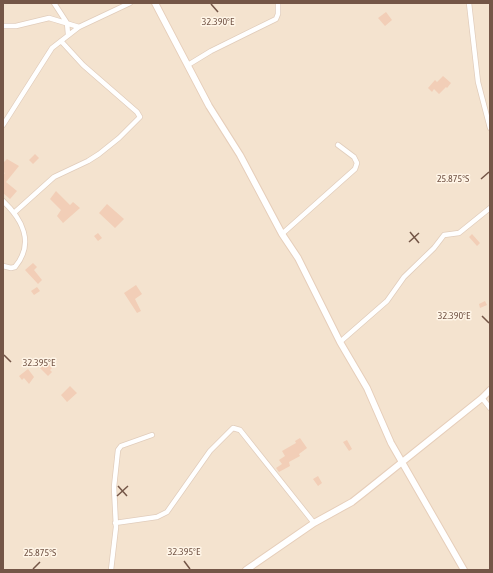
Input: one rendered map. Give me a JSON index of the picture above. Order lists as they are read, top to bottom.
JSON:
{
  "coordinates": ["32.390°E", "25.875°S", "32.395°E"]
}
